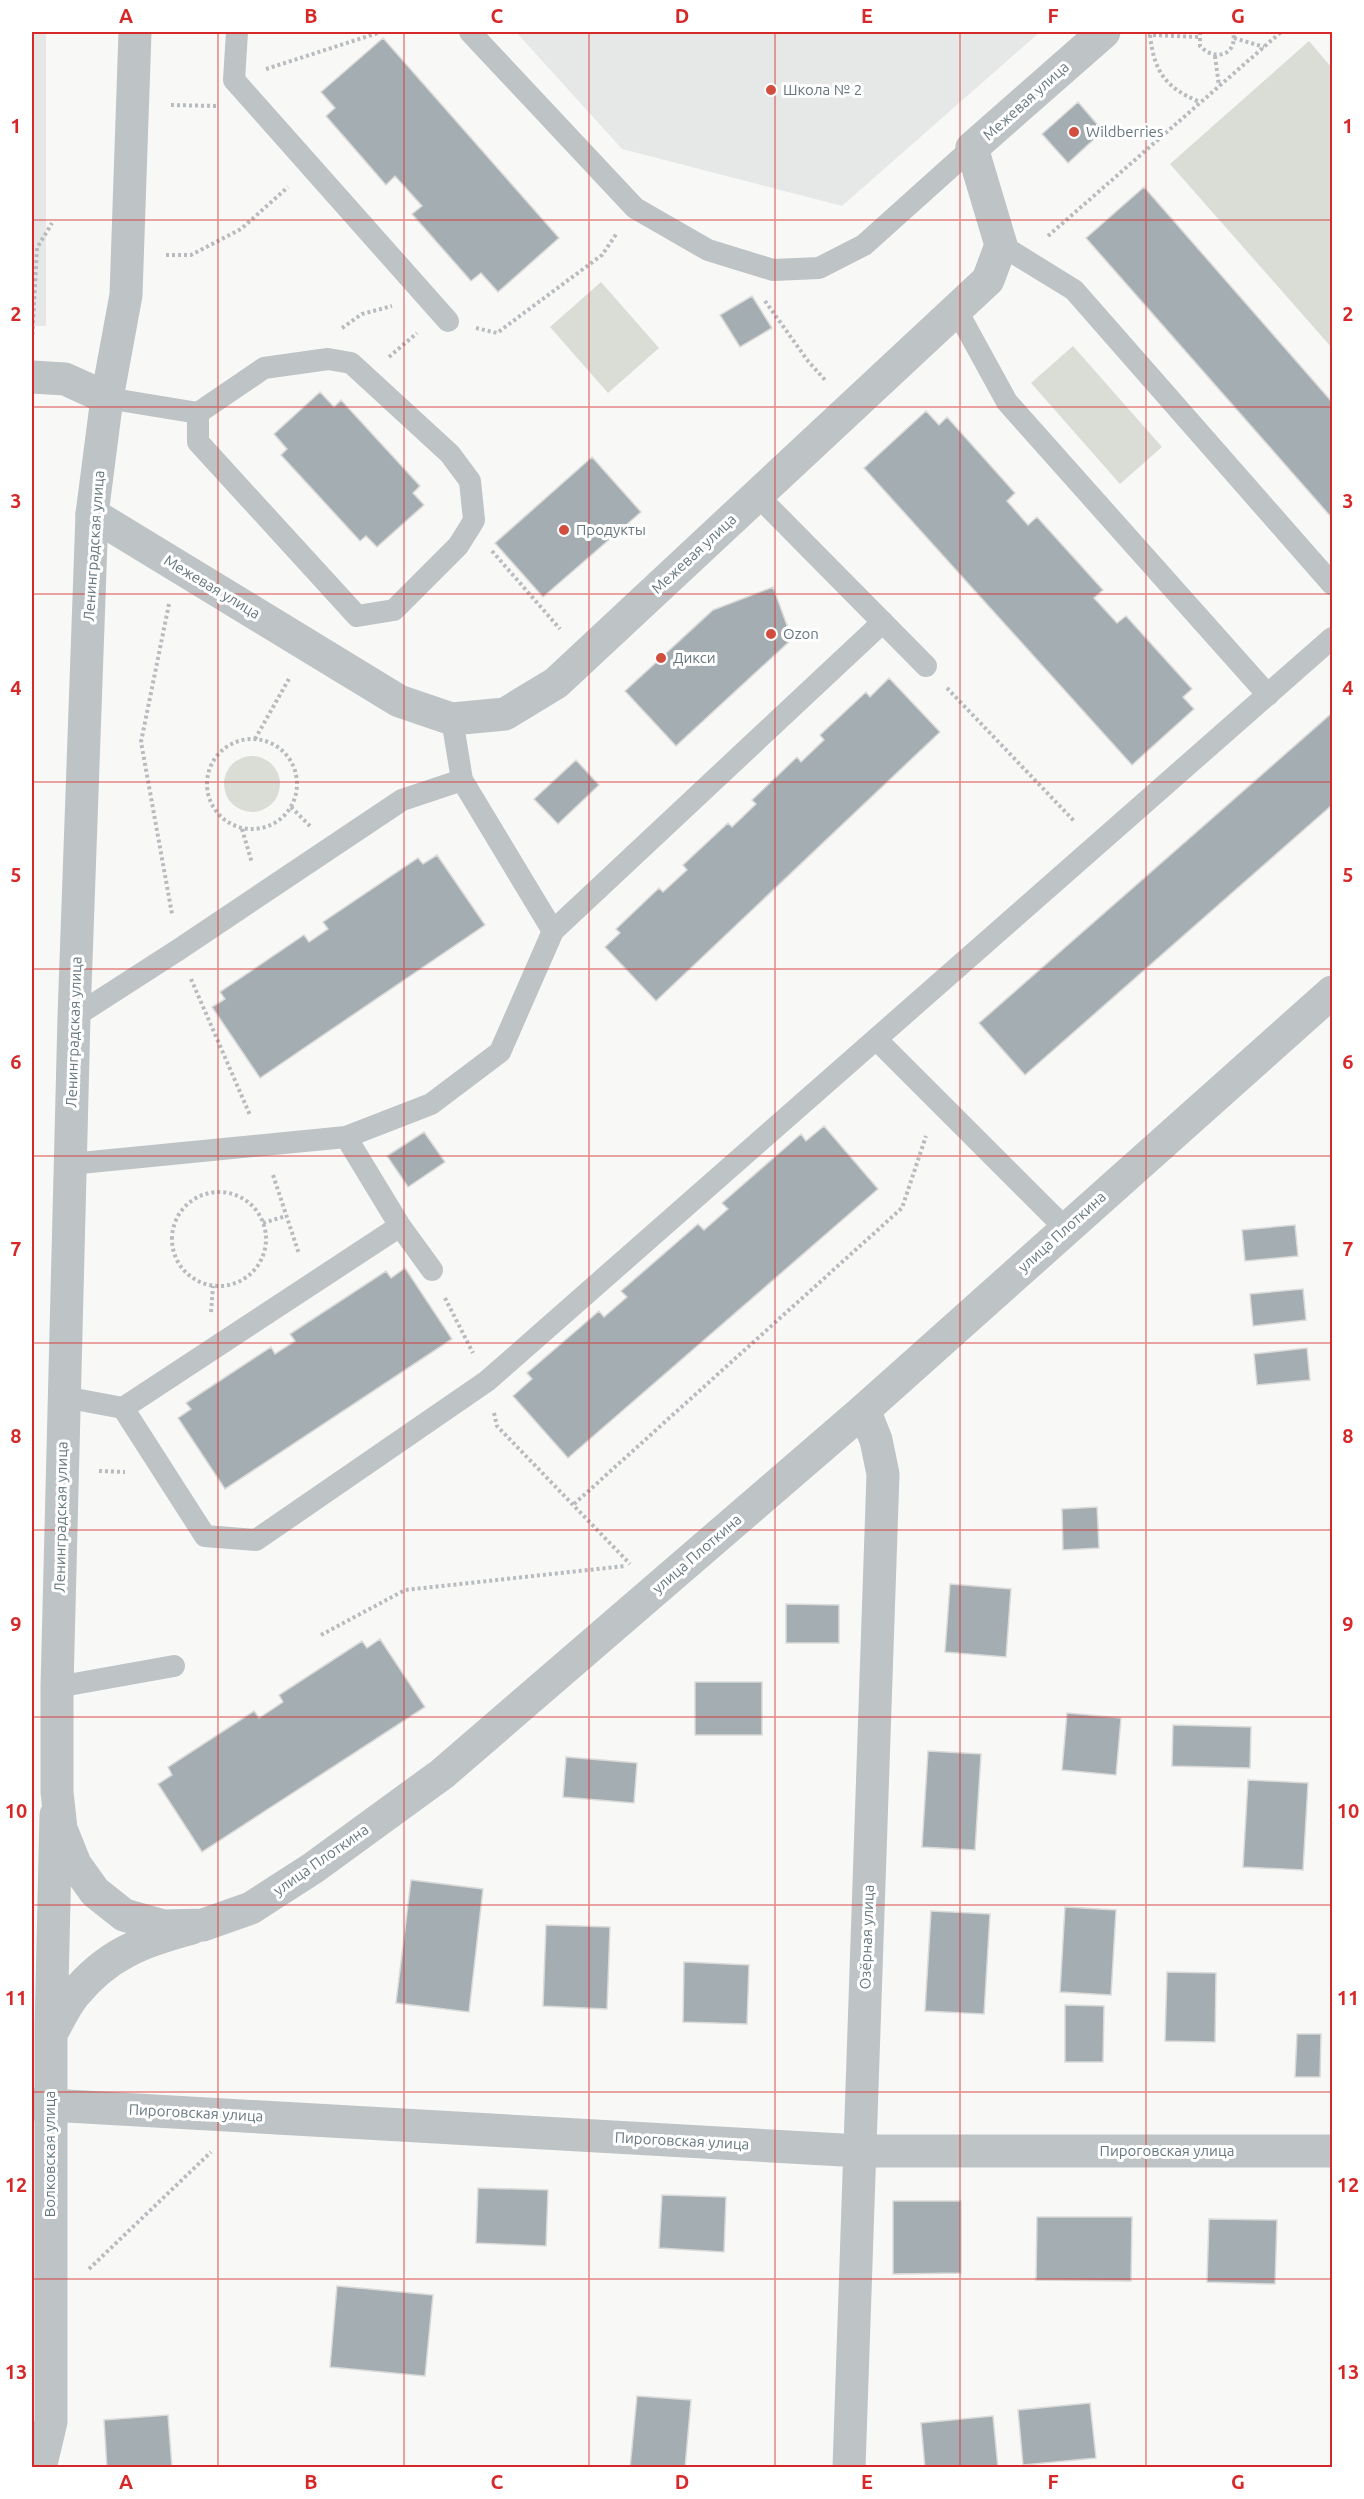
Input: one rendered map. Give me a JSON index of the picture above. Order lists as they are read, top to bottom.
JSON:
{
  "streets": {
    "street": [
      "Межевая улица",
      "Ленинградская улица",
      "улица Плоткина",
      "Озёрная улица",
      "Пироговская улица",
      "Волковская улица"
    ]
  },
  "crossings": [
    ["Межевая улица", "Ленинградская улица"],
    ["Ленинградская улица", "улица Плоткина"],
    ["Ленинградская улица", "Волковская улица"],
    ["улица Плоткина", "Озёрная улица"],
    ["улица Плоткина", "Волковская улица"],
    ["Озёрная улица", "Пироговская улица"],
    ["Пироговская улица", "Волковская улица"]
  ],
  "places": [
    "Школа № 2",
    "Wildberries",
    "Продукты",
    "Ozon",
    "Дикси"
  ],
  "grid": {
    "columns": [
      "A",
      "B",
      "C",
      "D",
      "E",
      "F",
      "G"
    ],
    "rows": [
      "1",
      "2",
      "3",
      "4",
      "5",
      "6",
      "7",
      "8",
      "9",
      "10",
      "11",
      "12",
      "13"
    ]
  }
}
